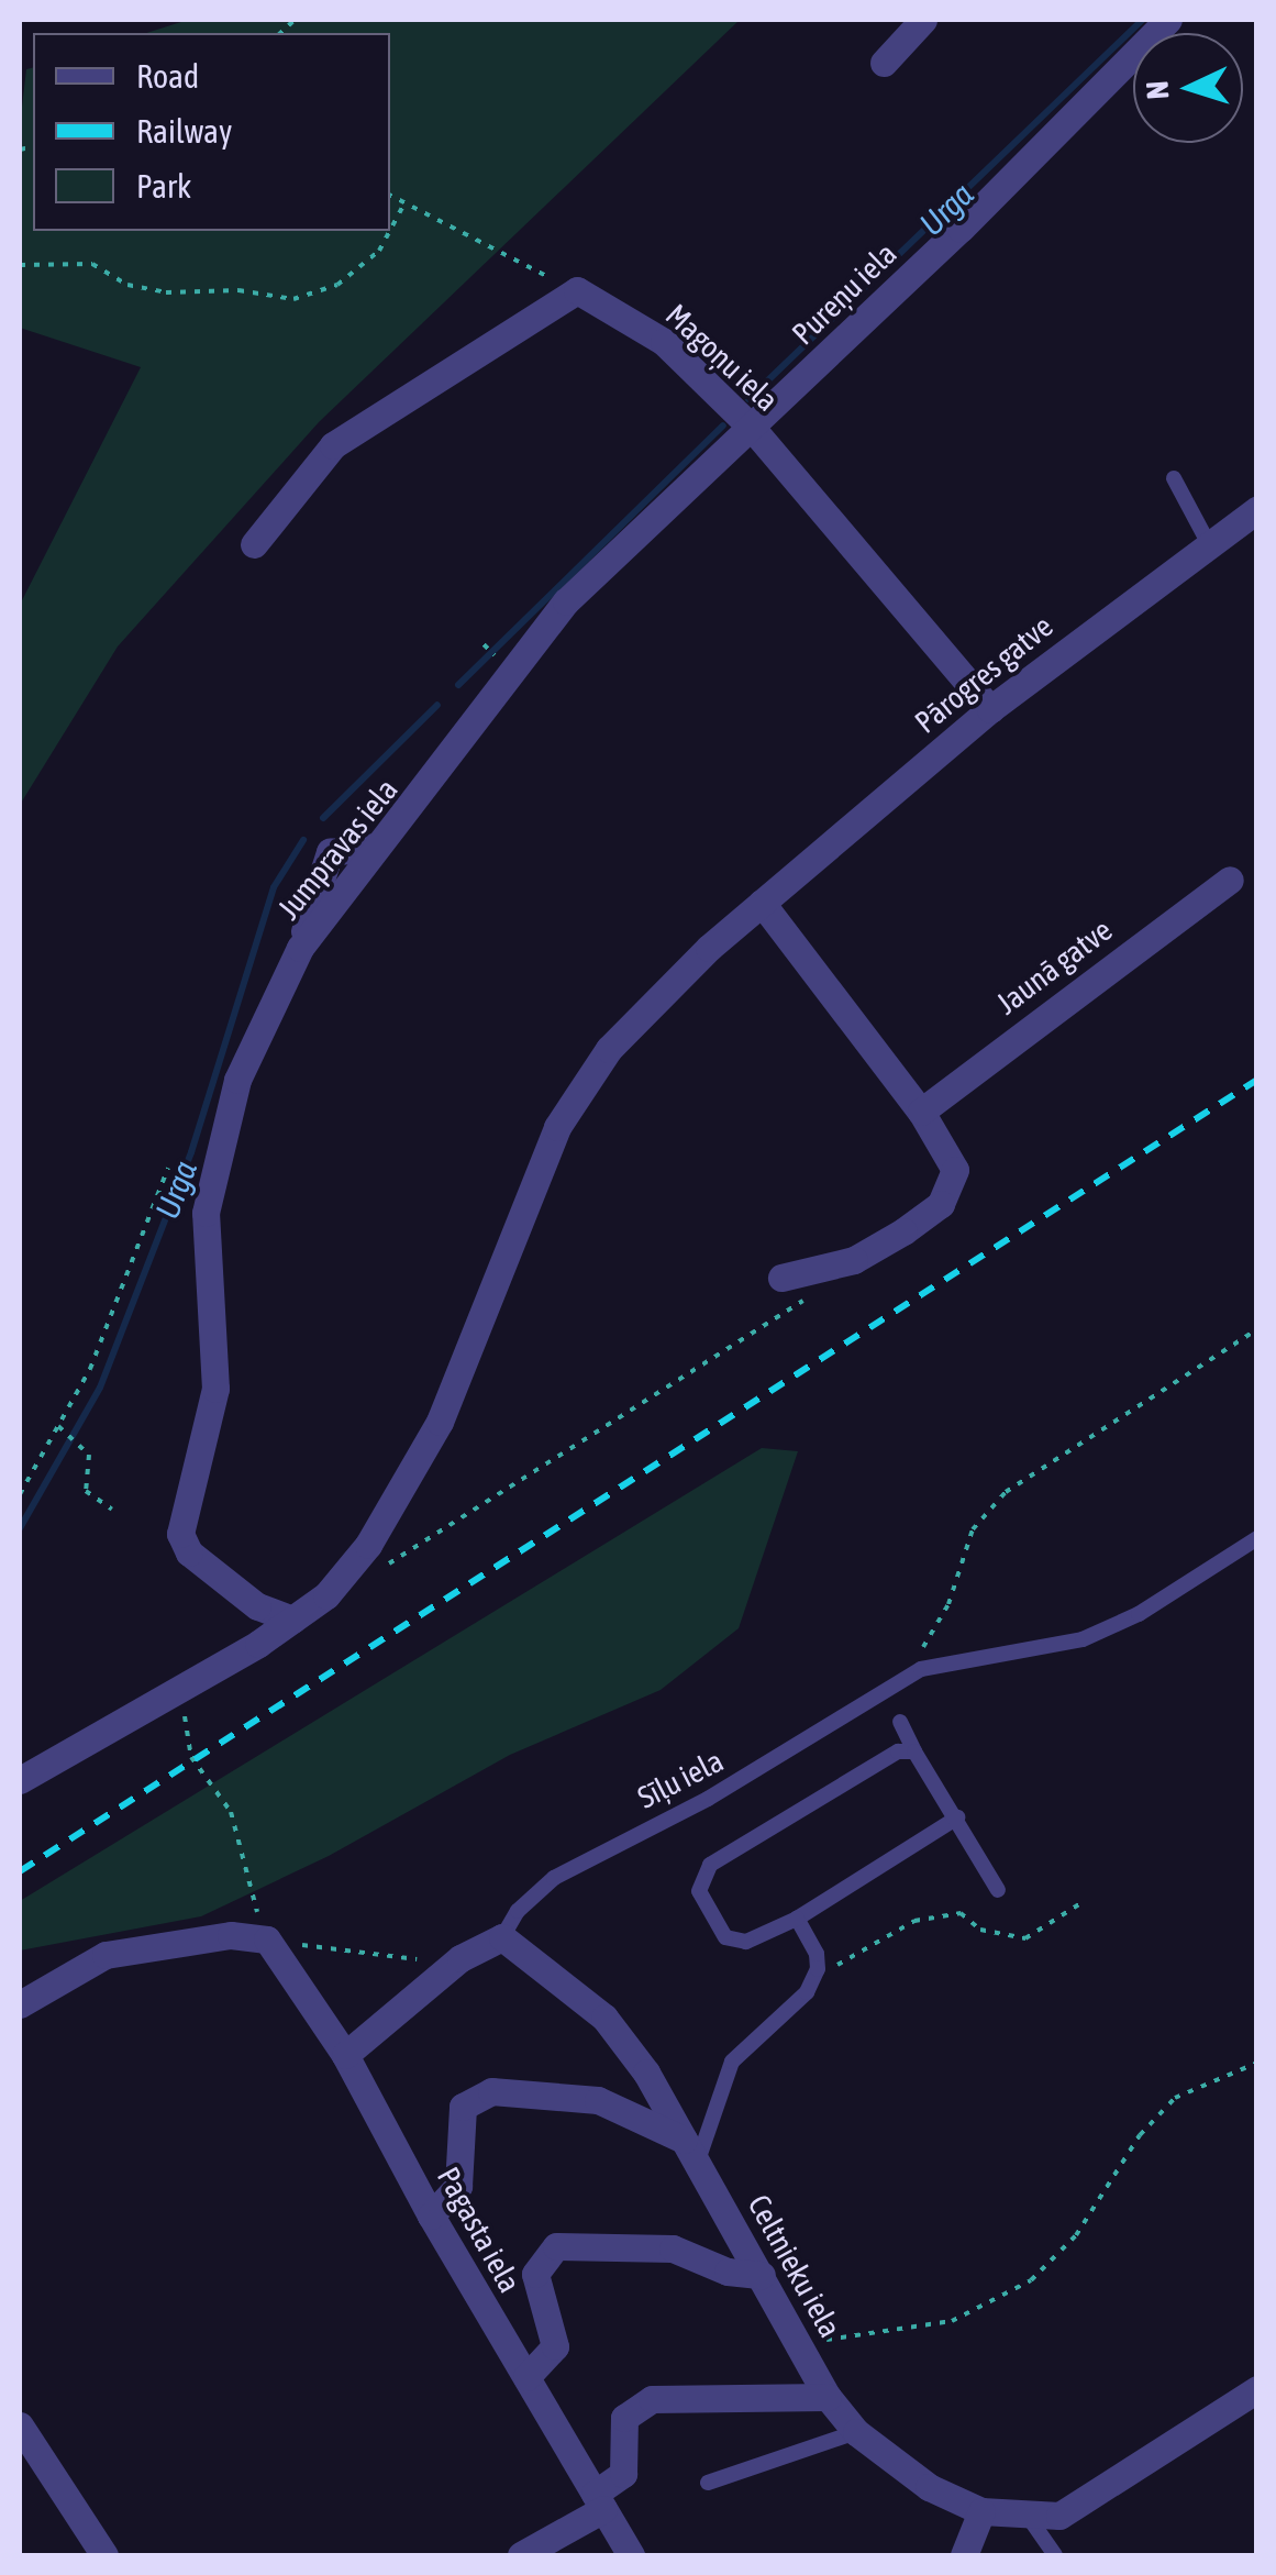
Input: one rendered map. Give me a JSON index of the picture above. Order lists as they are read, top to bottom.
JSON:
{
  "streets": {
    "street": [
      "Pureņu iela",
      "Magoņu iela",
      "Pārogres gatve",
      "Jumpravas iela",
      "Jaunā gatve",
      "Pagasta iela",
      "Celtnieku iela"
    ],
    "lane": ["Sīļu iela"]
  },
  "crossings": [
    ["Pureņu iela", "Magoņu iela"],
    ["Pureņu iela", "Jumpravas iela"],
    ["Magoņu iela", "Pārogres gatve"],
    ["Magoņu iela", "Jumpravas iela"],
    ["Sīļu iela", "Celtnieku iela"]
  ],
  "water": ["Urga"],
  "legend": ["Road", "Railway", "Park"],
  "north": "left"
}
